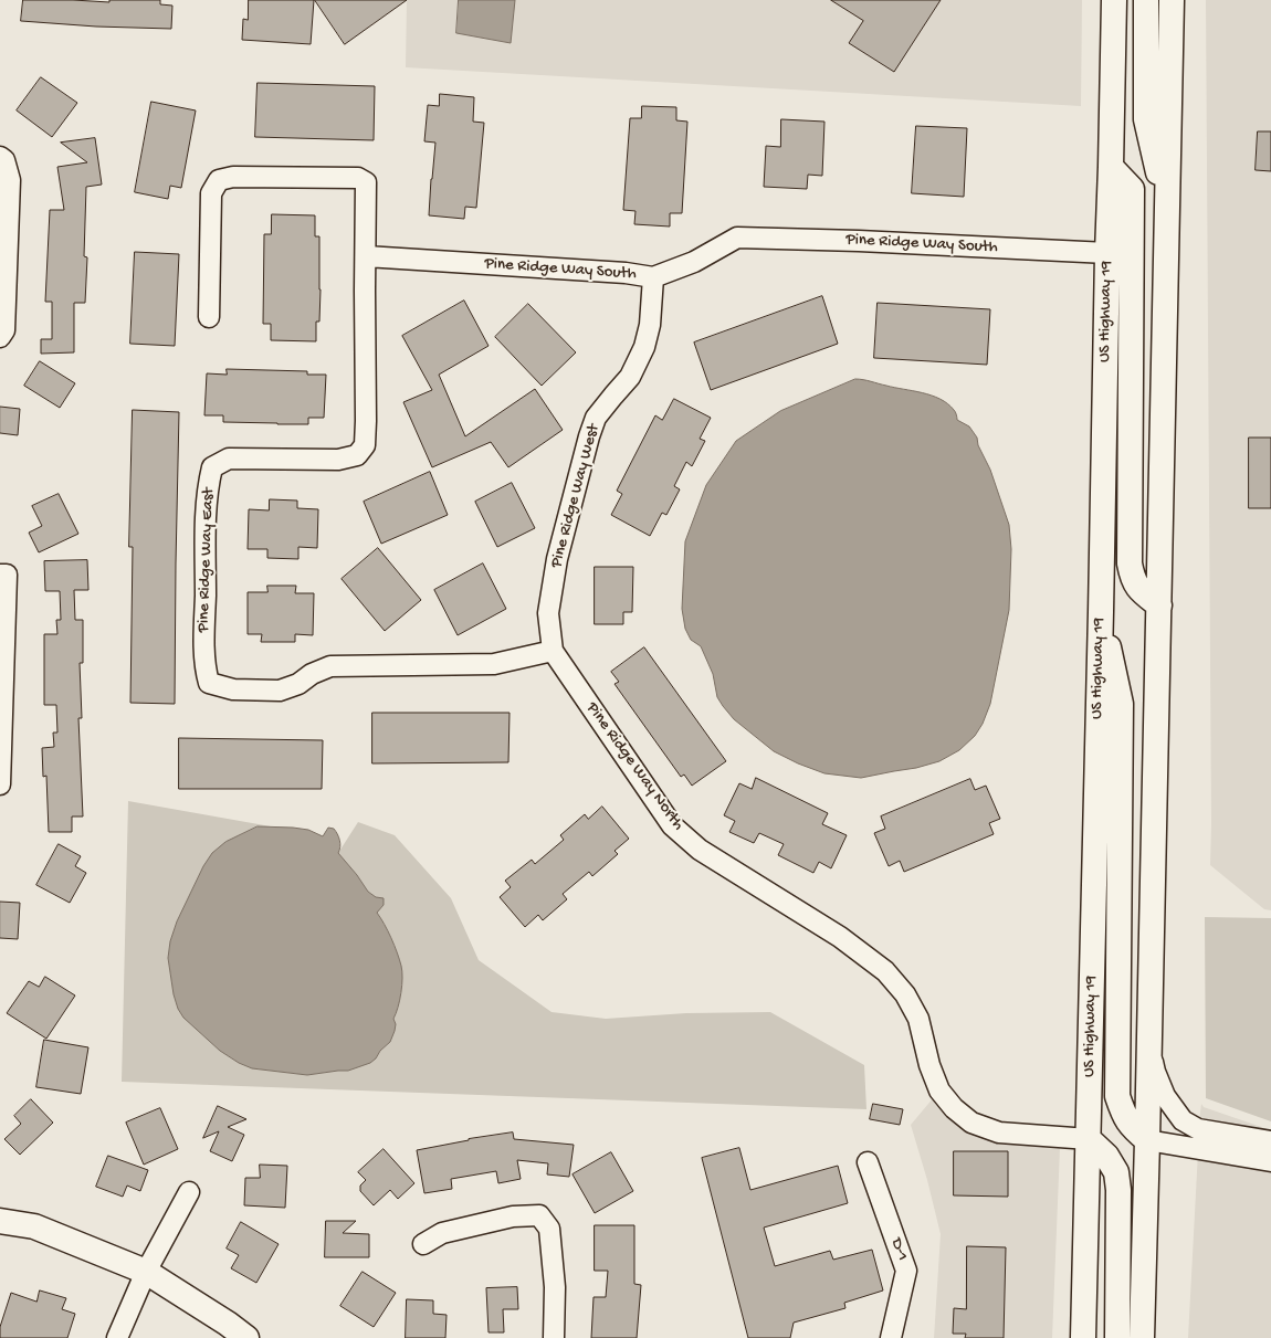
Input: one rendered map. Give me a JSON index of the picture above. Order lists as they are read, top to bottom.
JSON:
{
  "streets": {
    "main road": ["US Highway 19"],
    "street": [
      "Pine Ridge Way South",
      "Pine Ridge Way West",
      "Pine Ridge Way East",
      "Pine Ridge Way North",
      "D-1"
    ]
  },
  "crossings": [
    ["Pine Ridge Way South", "US Highway 19"],
    ["Pine Ridge Way South", "Pine Ridge Way West"],
    ["Pine Ridge Way South", "Pine Ridge Way East"],
    ["US Highway 19", "Pine Ridge Way North"],
    ["Pine Ridge Way West", "Pine Ridge Way East"],
    ["Pine Ridge Way West", "Pine Ridge Way North"],
    ["Pine Ridge Way East", "Pine Ridge Way North"]
  ]
}
